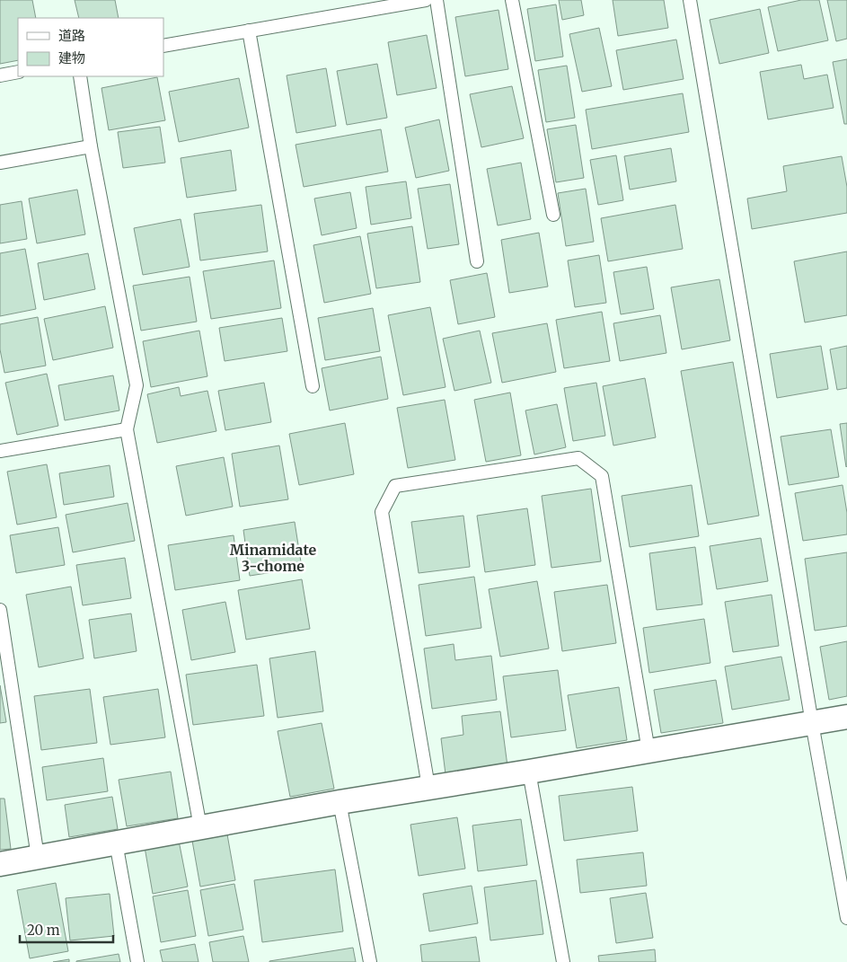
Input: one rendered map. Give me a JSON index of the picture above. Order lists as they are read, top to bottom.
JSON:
{
  "districts": ["Minamidate 3-chome"],
  "legend": ["道路", "建物"],
  "scale_bar": "20 m"
}
